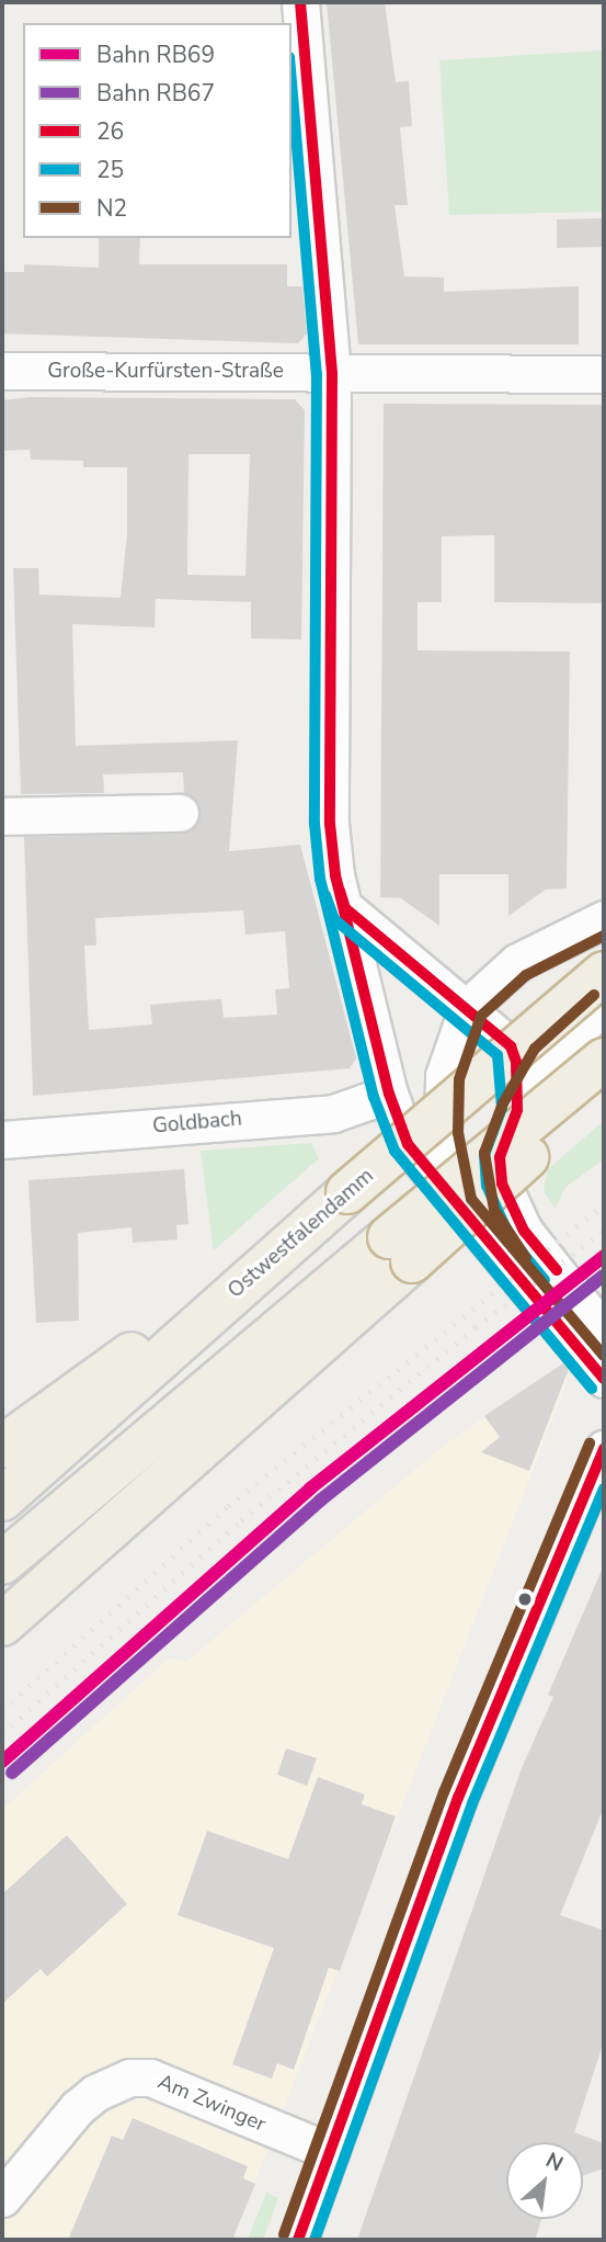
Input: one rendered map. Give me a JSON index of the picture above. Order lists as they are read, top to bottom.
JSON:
{
  "streets": {
    "highway": ["Ostwestfalendamm"],
    "street": ["Große-Kurfürsten-Straße", "Goldbach", "Am Zwinger"]
  },
  "lines": [
    "transit line 26",
    "transit line 25",
    "transit line N2",
    "rail line RB69",
    "rail line RB67"
  ],
  "legend": [
    "Bahn RB69",
    "Bahn RB67",
    "26",
    "25",
    "N2"
  ],
  "north": "top right"
}
